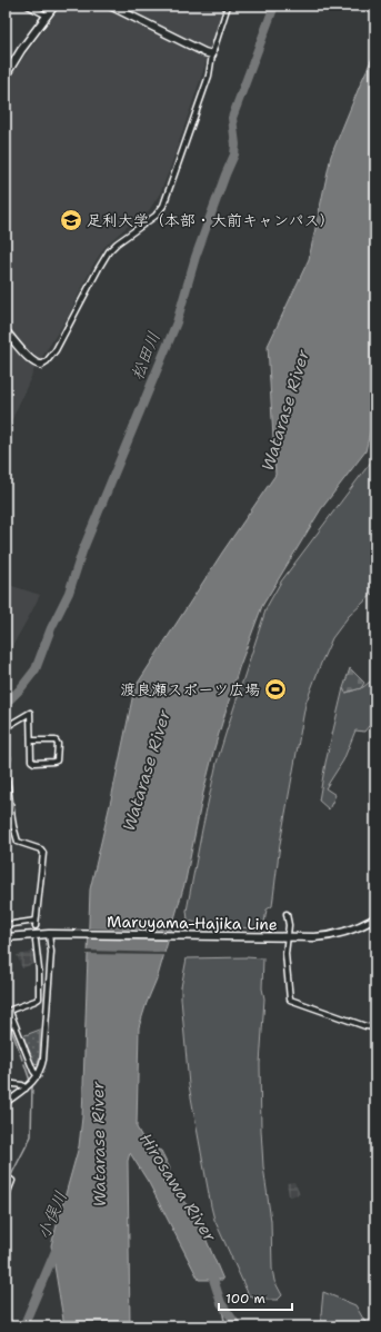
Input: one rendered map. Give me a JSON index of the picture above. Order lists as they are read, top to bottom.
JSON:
{
  "streets": {
    "main road": ["Maruyama-Hajika Line"]
  },
  "water": [
    "松田川",
    "Watarase River",
    "Hirosawa River",
    "小俣川"
  ],
  "places": {
    "school or university": ["足利大学（本部・大前キャンパス）"],
    "sports": ["渡良瀬スポーツ広場"]
  },
  "scale_bar": "100 m"
}
